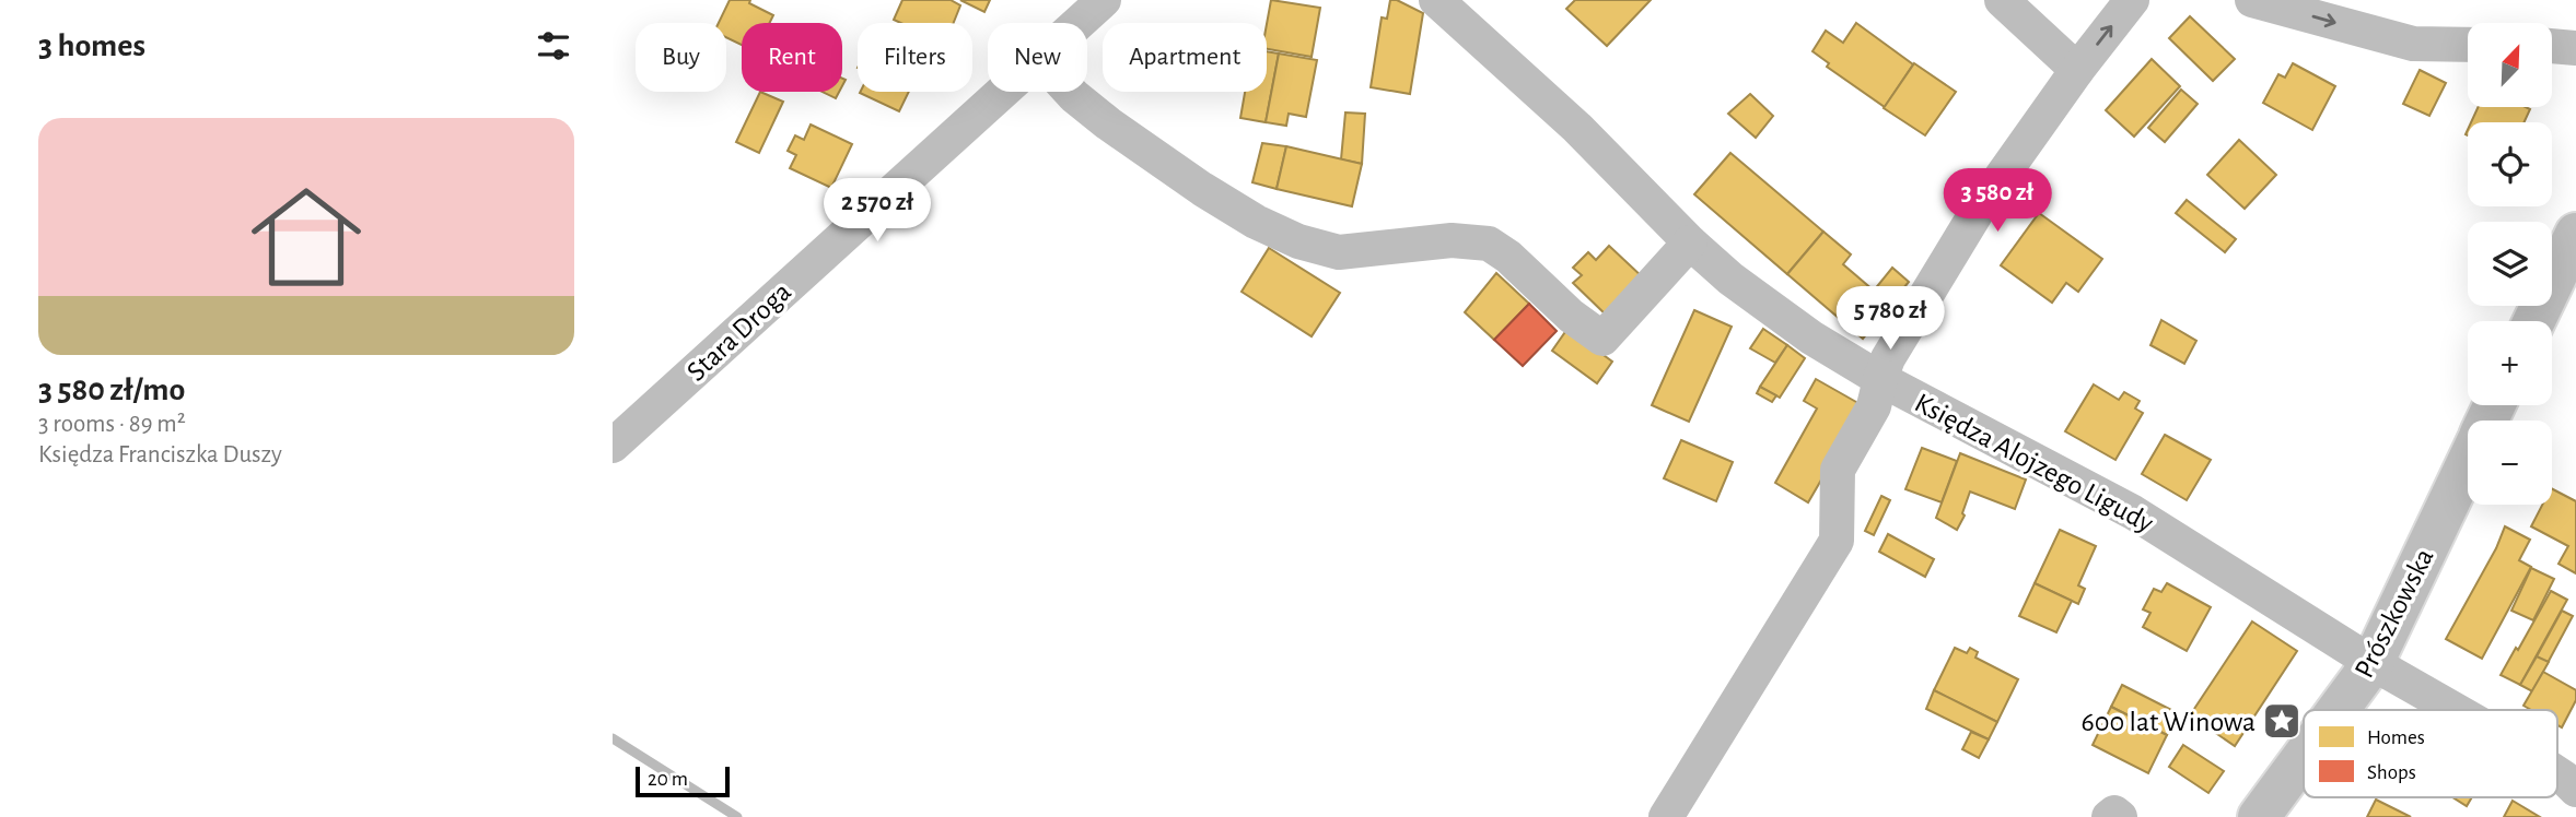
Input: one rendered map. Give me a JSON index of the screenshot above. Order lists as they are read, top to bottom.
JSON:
{
  "streets": {
    "main road": ["Prószkowska"],
    "street": ["Stara Droga", "Księdza Alojzego Ligudy"]
  },
  "crossings": [
    ["Księdza Alojzego Ligudy", "Prószkowska"]
  ],
  "places": {
    "place": ["600 lat Winowa"]
  },
  "legend": ["Homes", "Shops"],
  "scale_bar": "20 m",
  "north": "top right",
  "page": {
    "heading": "3 homes",
    "map_buttons": ["+", "−"],
    "chip": [
      "Buy",
      "Rent",
      "Filters",
      "New",
      "Apartment"
    ],
    "list": [
      {
        "name": "3 580 zł/mo",
        "note": "3 rooms · 89 m² · Księdza Franciszka Duszy"
      }
    ],
    "price": ["3 580 zł", "2 570 zł", "5 780 zł"],
    "scale": "20 m"
  }
}
